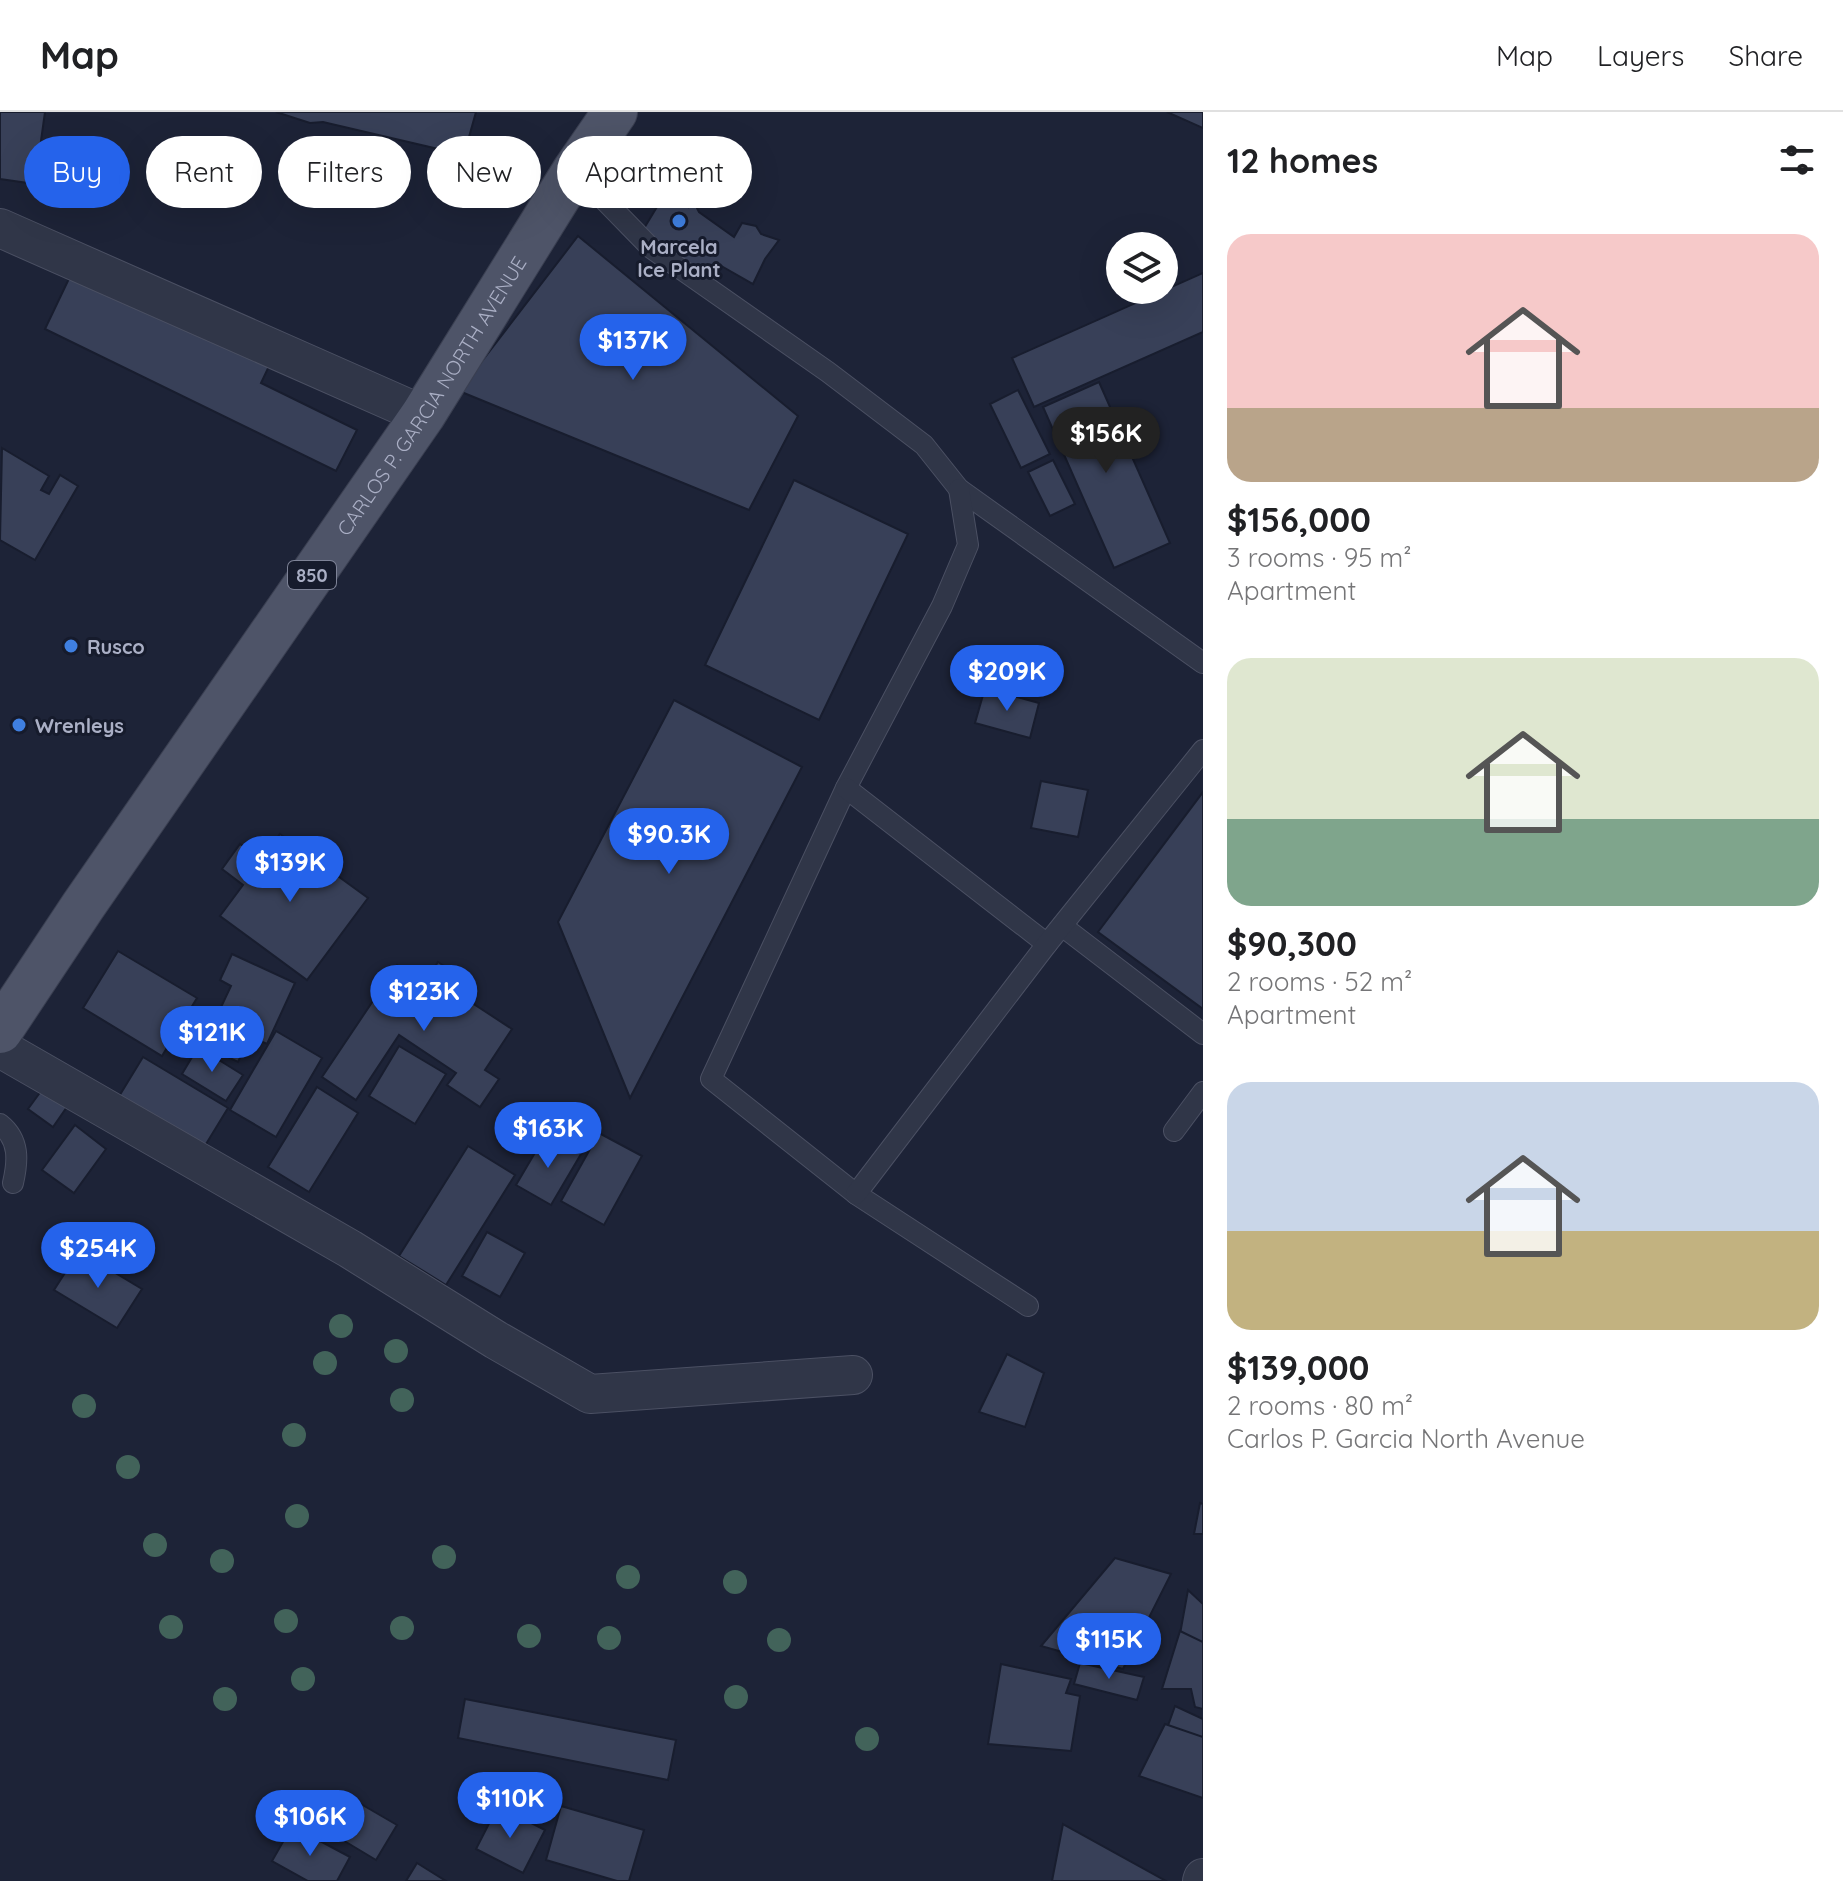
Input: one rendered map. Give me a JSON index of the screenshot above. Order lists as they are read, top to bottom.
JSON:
{
  "streets": {
    "main road": ["CARLOS P. GARCIA NORTH AVENUE", "850"]
  },
  "places": ["Marcela Ice Plant", "Rusco", "Wrenleys"],
  "page": {
    "header": "Map",
    "nav": ["Map", "Layers", "Share"],
    "heading": "12 homes",
    "chip": [
      "Buy",
      "Rent",
      "Filters",
      "New",
      "Apartment"
    ],
    "list": [
      {
        "name": "$156,000",
        "note": "3 rooms · 95 m² · Apartment"
      },
      {
        "name": "$90,300",
        "note": "2 rooms · 52 m² · Apartment"
      },
      {
        "name": "$139,000",
        "note": "2 rooms · 80 m² · Carlos P. Garcia North Avenue"
      }
    ],
    "price": [
      "$137K",
      "$156K",
      "$209K",
      "$90.3K",
      "$139K",
      "$123K",
      "$121K",
      "$163K",
      "$254K",
      "$115K",
      "$110K",
      "$106K"
    ]
  }
}
